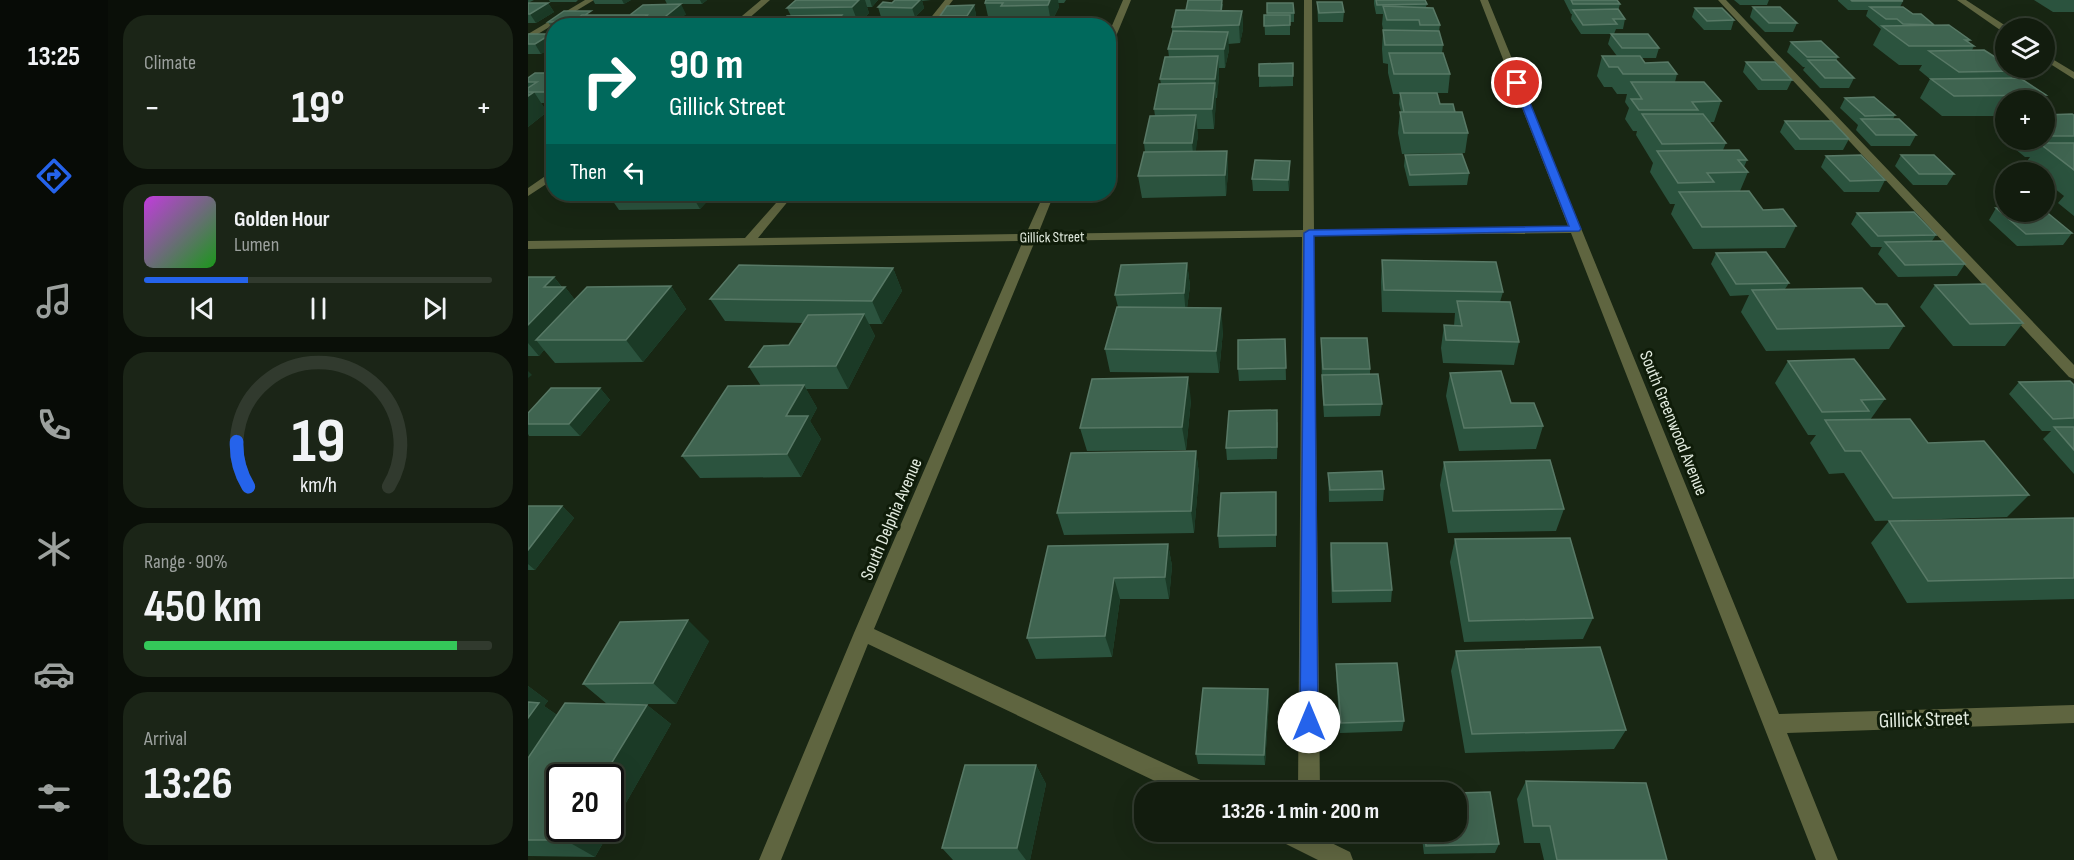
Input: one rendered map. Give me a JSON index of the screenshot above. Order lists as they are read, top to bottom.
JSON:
{
  "streets": {
    "street": ["Gillick Street", "South Greenwood Avenue", "South Delphia Avenue"]
  },
  "crossings": [
    ["Gillick Street", "South Greenwood Avenue"],
    ["Gillick Street", "South Delphia Avenue"]
  ],
  "page": {
    "tabs": "13:25",
    "tile": [
      "Climate",
      ["Range · 90%", "450 km"],
      ["Arrival", "13:26"]
    ],
    "map_buttons": ["+", "−"],
    "turn": ["90 m", "Gillick Street"],
    "heat": ["−", "19°", "+"],
    "then": "Then",
    "song": ["Golden Hour", "Lumen"],
    "limit": "20",
    "trip": "13:26 · 1 min · 200 m",
    "gauge": ["19", "km/h"]
  }
}
